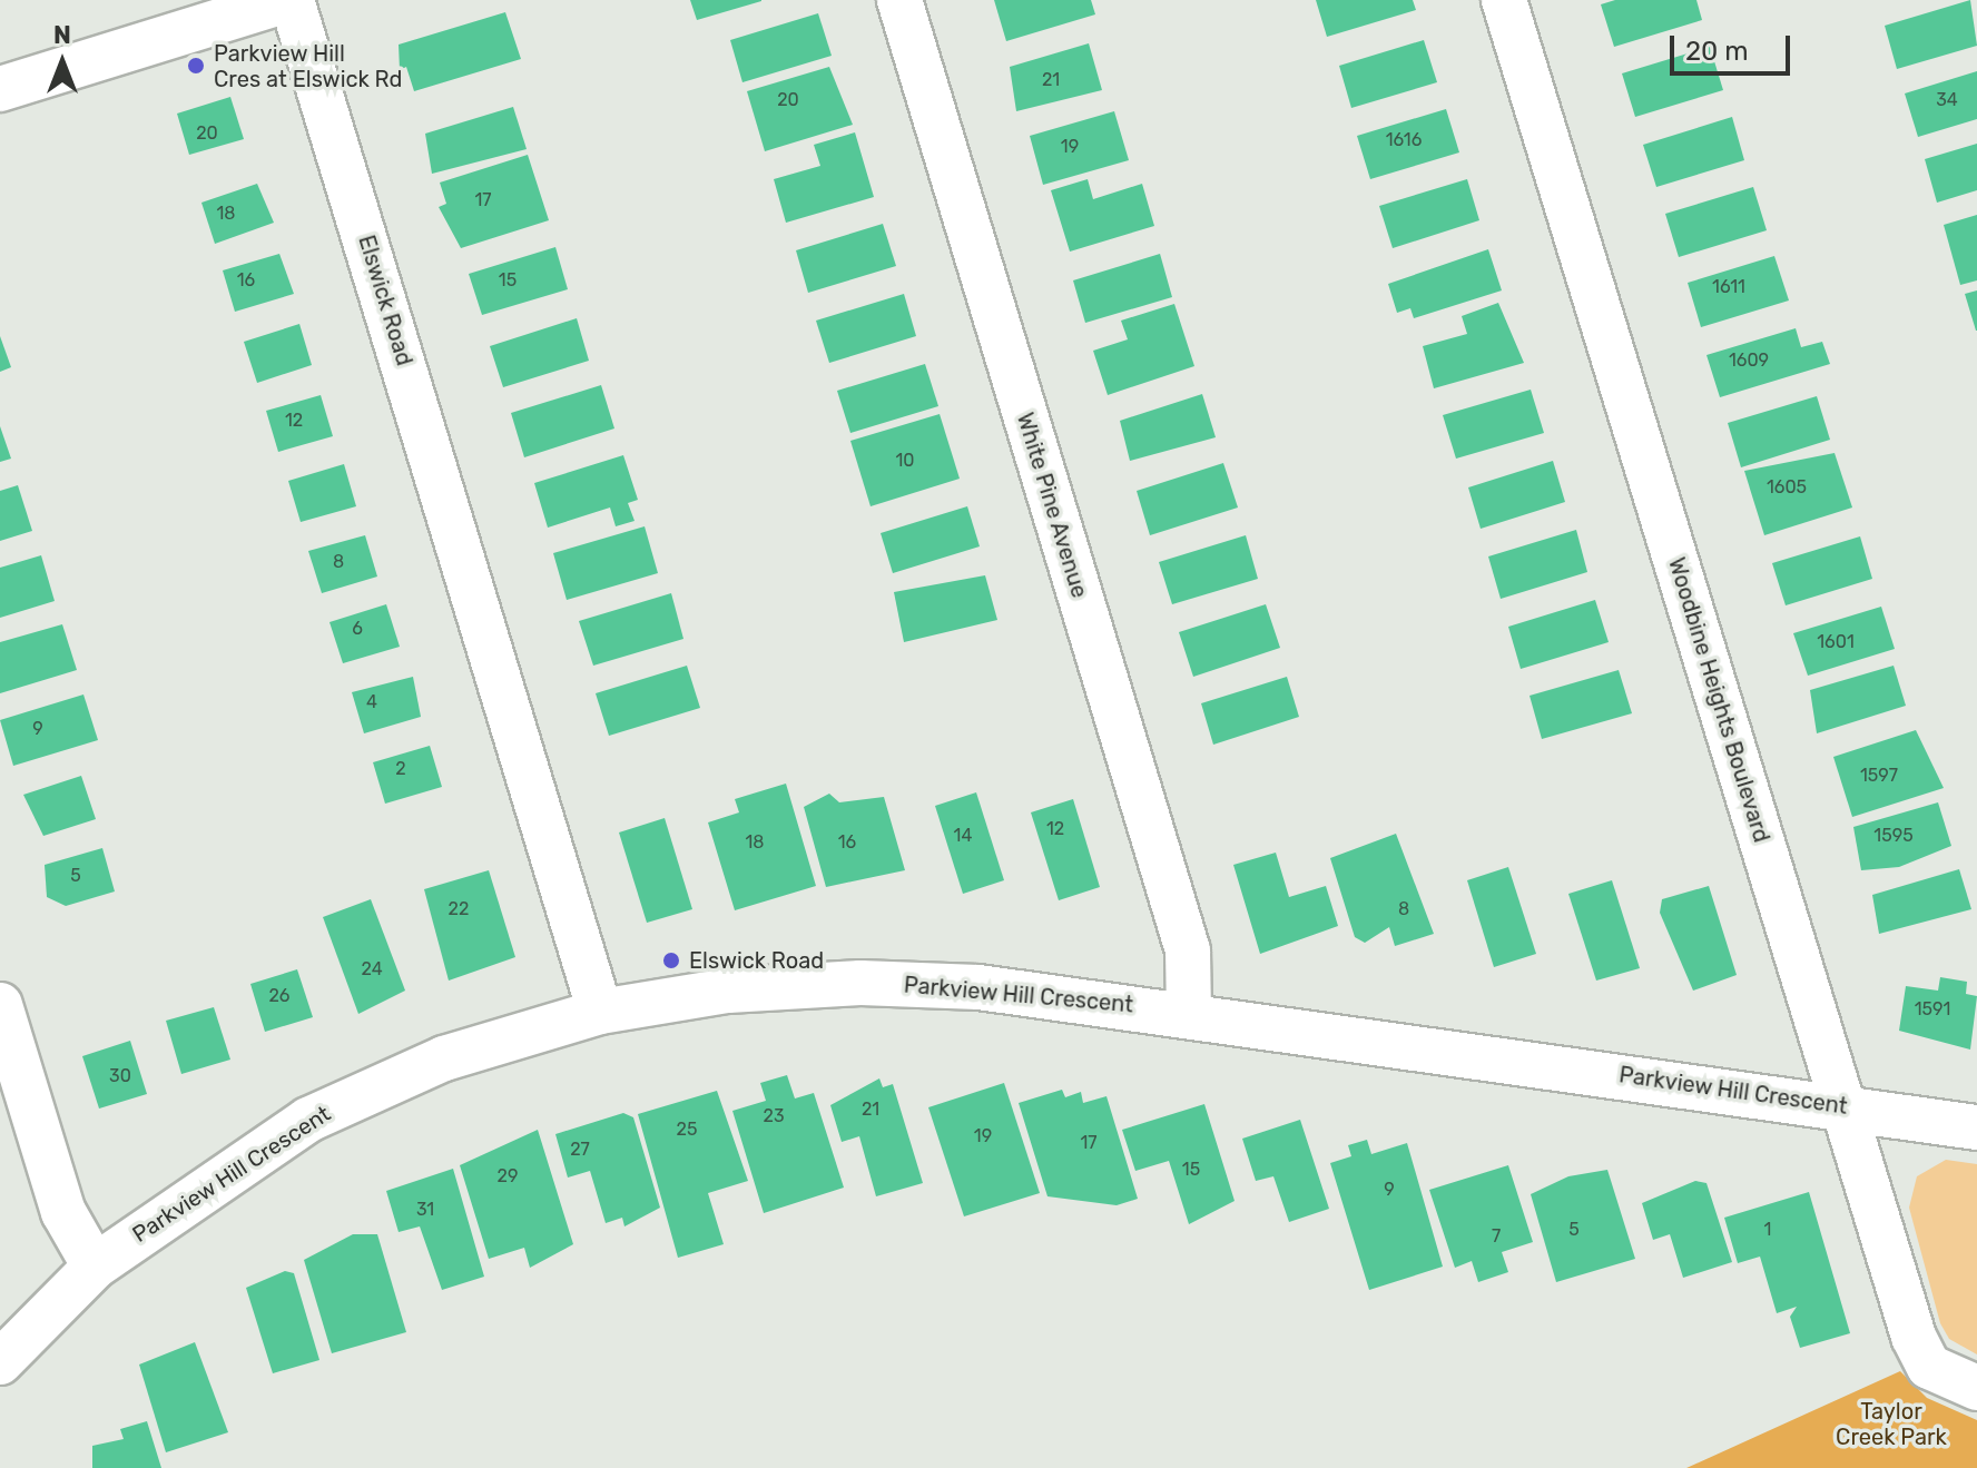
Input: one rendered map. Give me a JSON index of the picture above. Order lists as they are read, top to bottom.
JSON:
{
  "streets": {
    "street": [
      "Elswick Road",
      "White Pine Avenue",
      "Woodbine Heights Boulevard",
      "Parkview Hill Crescent"
    ]
  },
  "crossings": [
    ["Elswick Road", "Parkview Hill Crescent"],
    ["White Pine Avenue", "Parkview Hill Crescent"],
    ["Woodbine Heights Boulevard", "Parkview Hill Crescent"]
  ],
  "parks": ["Taylor Creek Park"],
  "places": ["Parkview Hill Cres at Elswick Rd", "Elswick Road"],
  "house_numbers": [
    "21",
    "20",
    "34",
    "20",
    "1616",
    "19",
    "17",
    "18",
    "16",
    "15",
    "1611",
    "1609",
    "12",
    "10",
    "1605",
    "8",
    "6",
    "1601",
    "4",
    "9",
    "2",
    "1597",
    "12",
    "14",
    "1595",
    "18",
    "16",
    "5",
    "22",
    "8",
    "24",
    "26",
    "1591",
    "30",
    "21",
    "23",
    "25",
    "19",
    "17",
    "27",
    "15",
    "29",
    "9",
    "31",
    "5",
    "1",
    "7"
  ],
  "scale_bar": "20 m",
  "north": "top"
}
